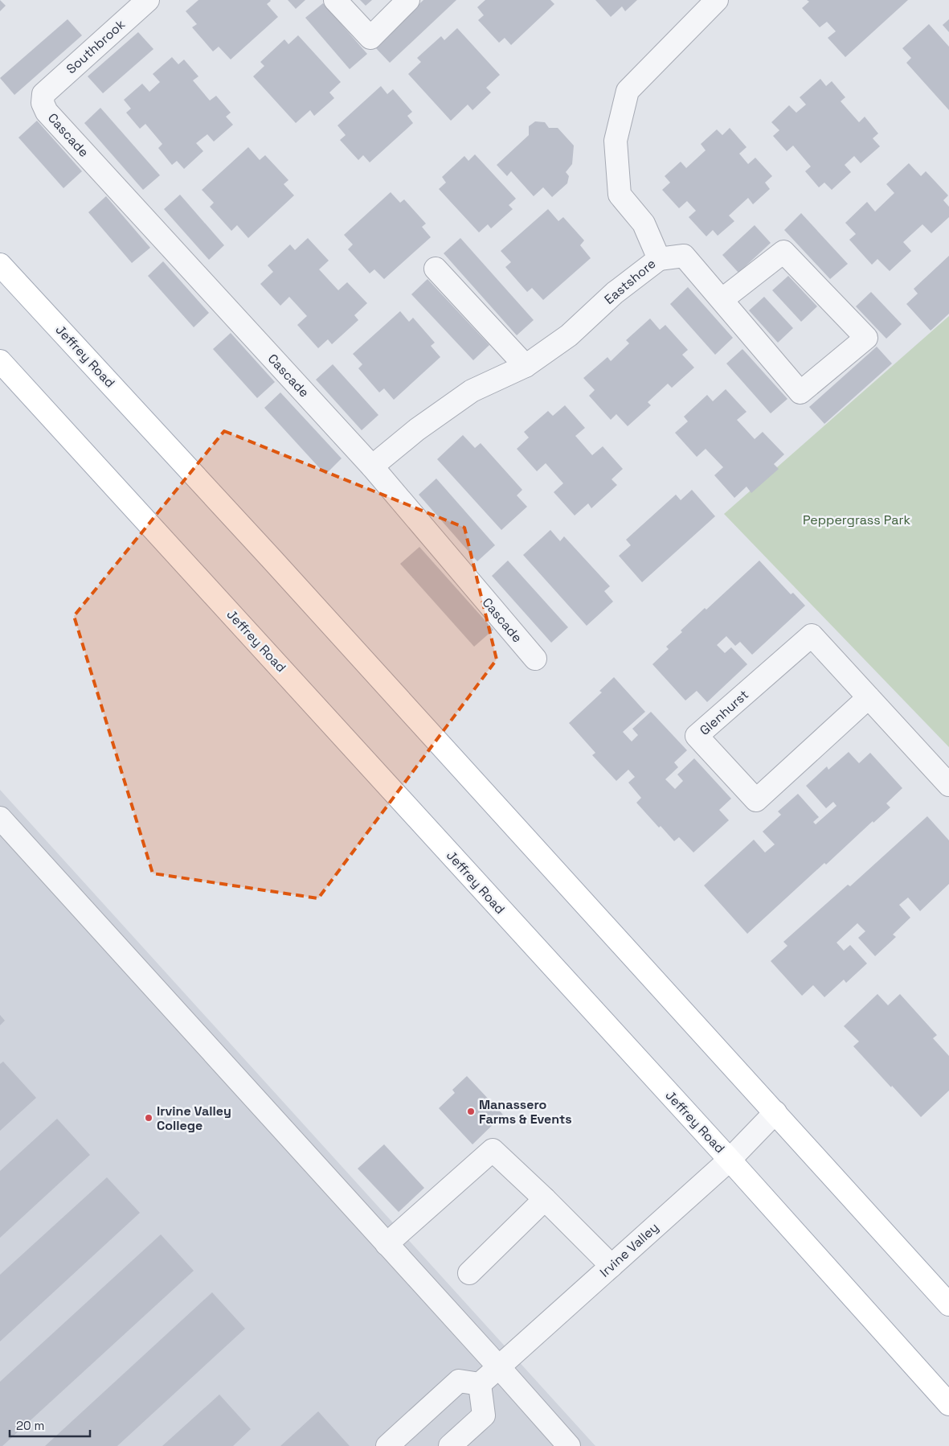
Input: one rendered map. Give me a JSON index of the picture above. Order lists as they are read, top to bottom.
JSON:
{
  "streets": {
    "main road": ["Jeffrey Road"],
    "street": [
      "Southbrook",
      "Cascade",
      "Eastshore",
      "Glenhurst",
      "Irvine Valley"
    ]
  },
  "crossings": [
    ["Southbrook", "Cascade"],
    ["Cascade", "Eastshore"],
    ["Jeffrey Road", "Irvine Valley"]
  ],
  "parks": ["Peppergrass Park"],
  "places": ["Manassero Farms & Events", "Irvine Valley College"],
  "scale_bar": "20 m"
}
